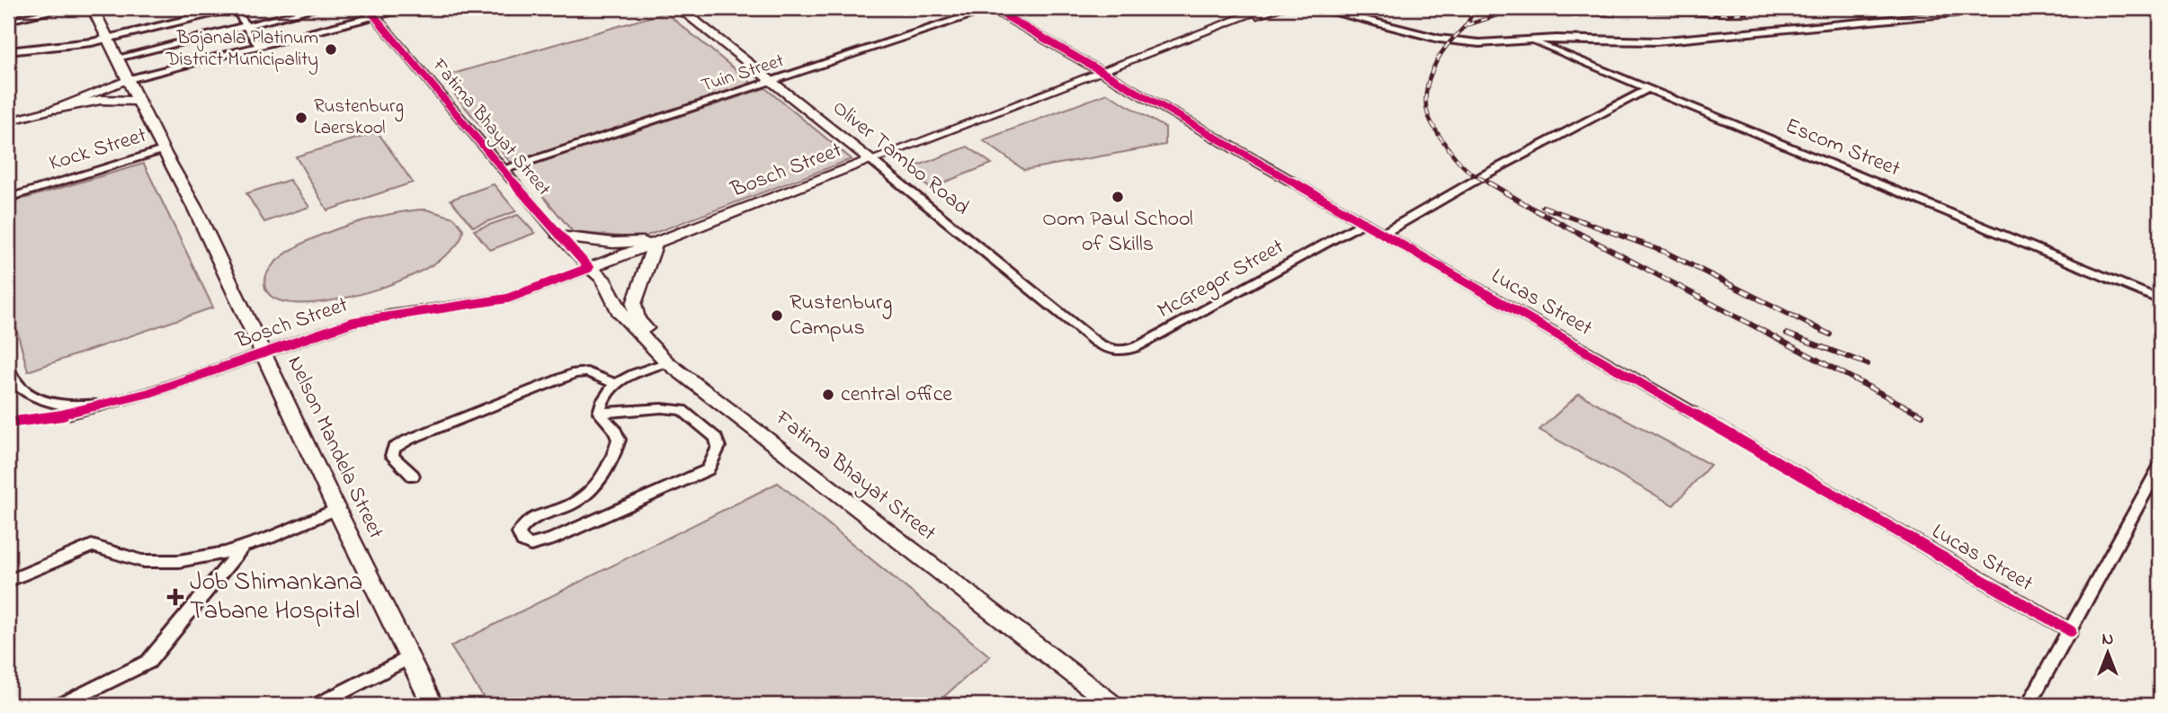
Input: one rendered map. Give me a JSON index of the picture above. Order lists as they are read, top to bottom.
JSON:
{
  "streets": {
    "main road": [
      "Fatima Bhayat Street",
      "Oliver Tambo Road",
      "Bosch Street",
      "Nelson Mandela Street"
    ],
    "street": [
      "Tuin Street",
      "Escom Street",
      "Kock Street",
      "McGregor Street",
      "Lucas Street"
    ]
  },
  "crossings": [
    ["Tuin Street", "Fatima Bhayat Street"],
    ["Tuin Street", "Oliver Tambo Road"],
    ["Tuin Street", "Lucas Street"],
    ["Fatima Bhayat Street", "Bosch Street"],
    ["Kock Street", "Nelson Mandela Street"],
    ["Oliver Tambo Road", "Bosch Street"],
    ["Oliver Tambo Road", "McGregor Street"],
    ["Bosch Street", "Lucas Street"],
    ["Bosch Street", "Nelson Mandela Street"],
    ["McGregor Street", "Lucas Street"]
  ],
  "places": {
    "other": [
      "Bojanala Platinum District Municipality",
      "Rustenburg Laerskool",
      "Oom Paul School of Skills",
      "Rustenburg Campus",
      "central office"
    ],
    "health": ["Job Shimankana Tabane Hospital"]
  },
  "north": "top"
}
